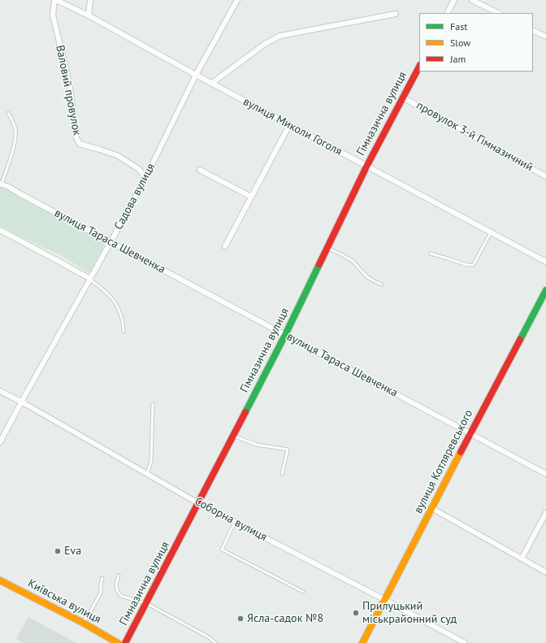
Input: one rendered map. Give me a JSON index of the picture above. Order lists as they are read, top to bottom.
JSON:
{
  "streets": {
    "street": [
      "Валовий провулок",
      "Гімназична вулиця",
      "вулиця Миколи Гоголя",
      "провулок 3-й Гімназичний",
      "Садова вулиця",
      "вулиця Тараса Шевченка",
      "вулиця Котляревського",
      "Соборна вулиця",
      "Київська вулиця"
    ]
  },
  "crossings": [
    ["Валовий провулок", "вулиця Миколи Гоголя"],
    ["Валовий провулок", "Садова вулиця"],
    ["Гімназична вулиця", "вулиця Миколи Гоголя"],
    ["Гімназична вулиця", "провулок 3-й Гімназичний"],
    ["Гімназична вулиця", "вулиця Тараса Шевченка"],
    ["Гімназична вулиця", "Соборна вулиця"],
    ["вулиця Миколи Гоголя", "Садова вулиця"],
    ["Садова вулиця", "вулиця Тараса Шевченка"],
    ["Садова вулиця", "Соборна вулиця"],
    ["вулиця Тараса Шевченка", "вулиця Котляревського"],
    ["вулиця Котляревського", "Соборна вулиця"]
  ],
  "places": ["Eva", "Прилуцький міськрайонний суд", "Ясла-садок №8"],
  "legend": ["Fast", "Slow", "Jam"]
}
